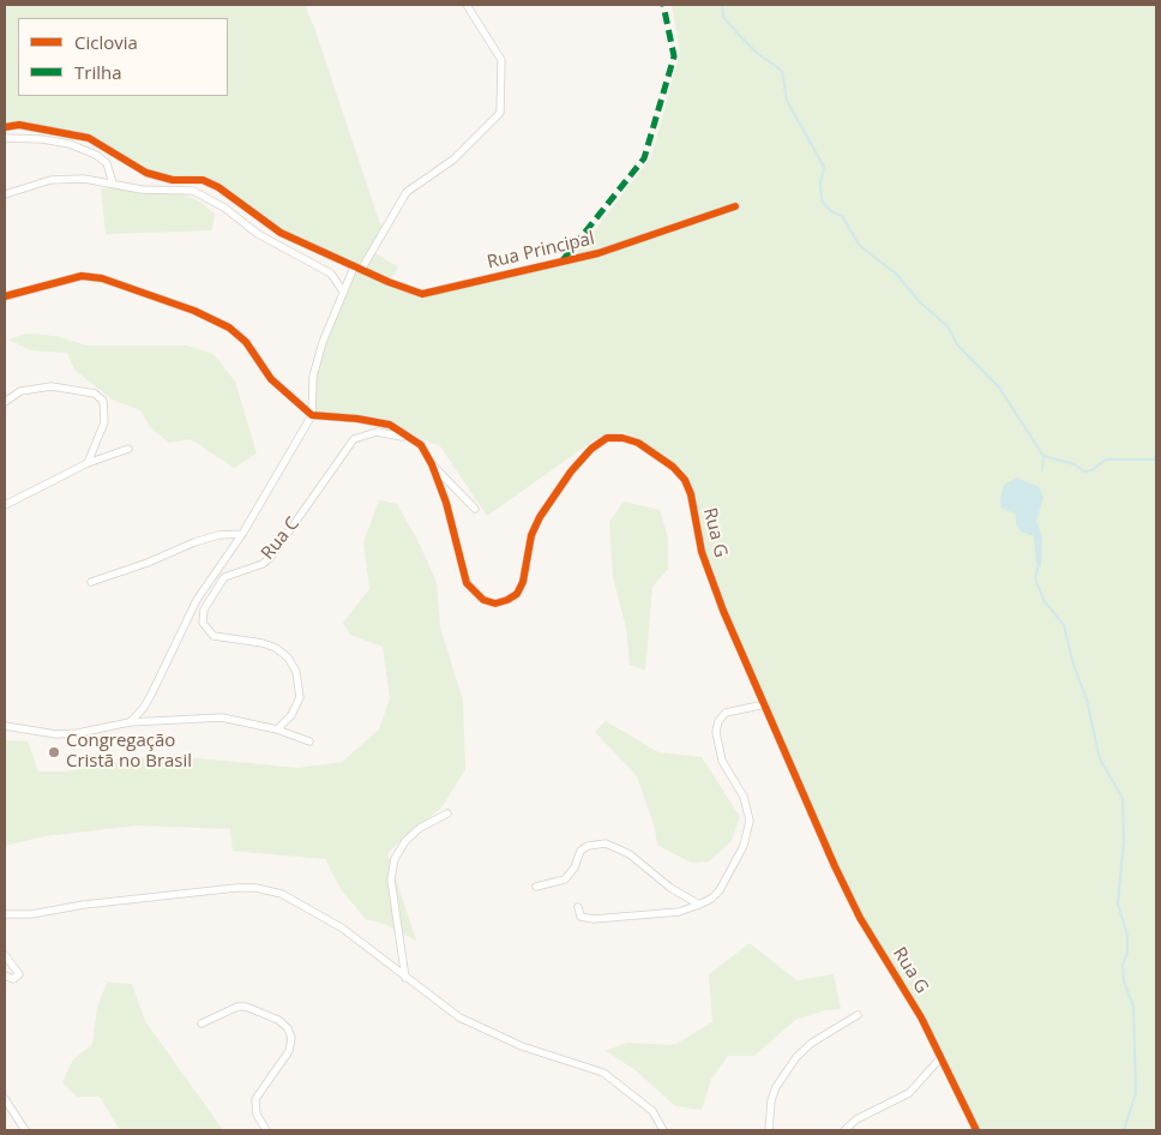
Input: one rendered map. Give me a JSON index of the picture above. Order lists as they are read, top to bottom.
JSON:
{
  "streets": {
    "street": ["Rua Principal", "Rua G", "Rua C"]
  },
  "crossings": [
    ["Rua G", "Rua C"]
  ],
  "places": ["Congregação Cristã no Brasil"],
  "legend": ["Ciclovia", "Trilha"]
}
